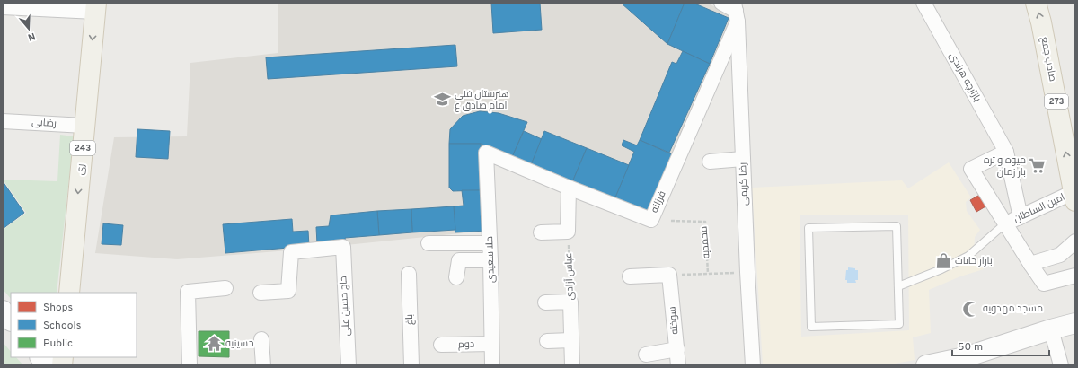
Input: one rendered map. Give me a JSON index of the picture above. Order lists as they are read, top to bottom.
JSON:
{
  "streets": {
    "main road": [
      "صاحب جمع",
      "273",
      "243",
      "ری"
    ],
    "street": [
      "بازارچه هرندی",
      "رضایی",
      "رضا کریمی",
      "فرزانه",
      "امین السلطان",
      "ملا سعیدی",
      "عباس آزادی",
      "حاج حسین علی",
      "باغ",
      "سوخته",
      "دوم"
    ],
    "path": ["محمدیه"]
  },
  "crossings": [
    ["صاحب جمع", "امین السلطان"],
    ["بازارچه هرندی", "امین السلطان"],
    ["رضایی", "ری"],
    ["رضا کریمی", "فرزانه"],
    ["رضا کریمی", "محمدیه"],
    ["فرزانه", "ملا سعیدی"],
    ["محمدیه", "سوخته"],
    ["ملا سعیدی", "دوم"]
  ],
  "one_way": ["صاحب جمع", "ری"],
  "places": {
    "school or university": ["هنرستان فنی امام صادق ع"],
    "supermarket": ["میوه و تره بار زمان"],
    "shop": ["بازار خانات"],
    "mosque": ["مسجد مهدویه"],
    "temple": ["حسینیه"]
  },
  "legend": ["Shops", "Schools", "Public"],
  "scale_bar": "50 m",
  "north": "bottom"
}
